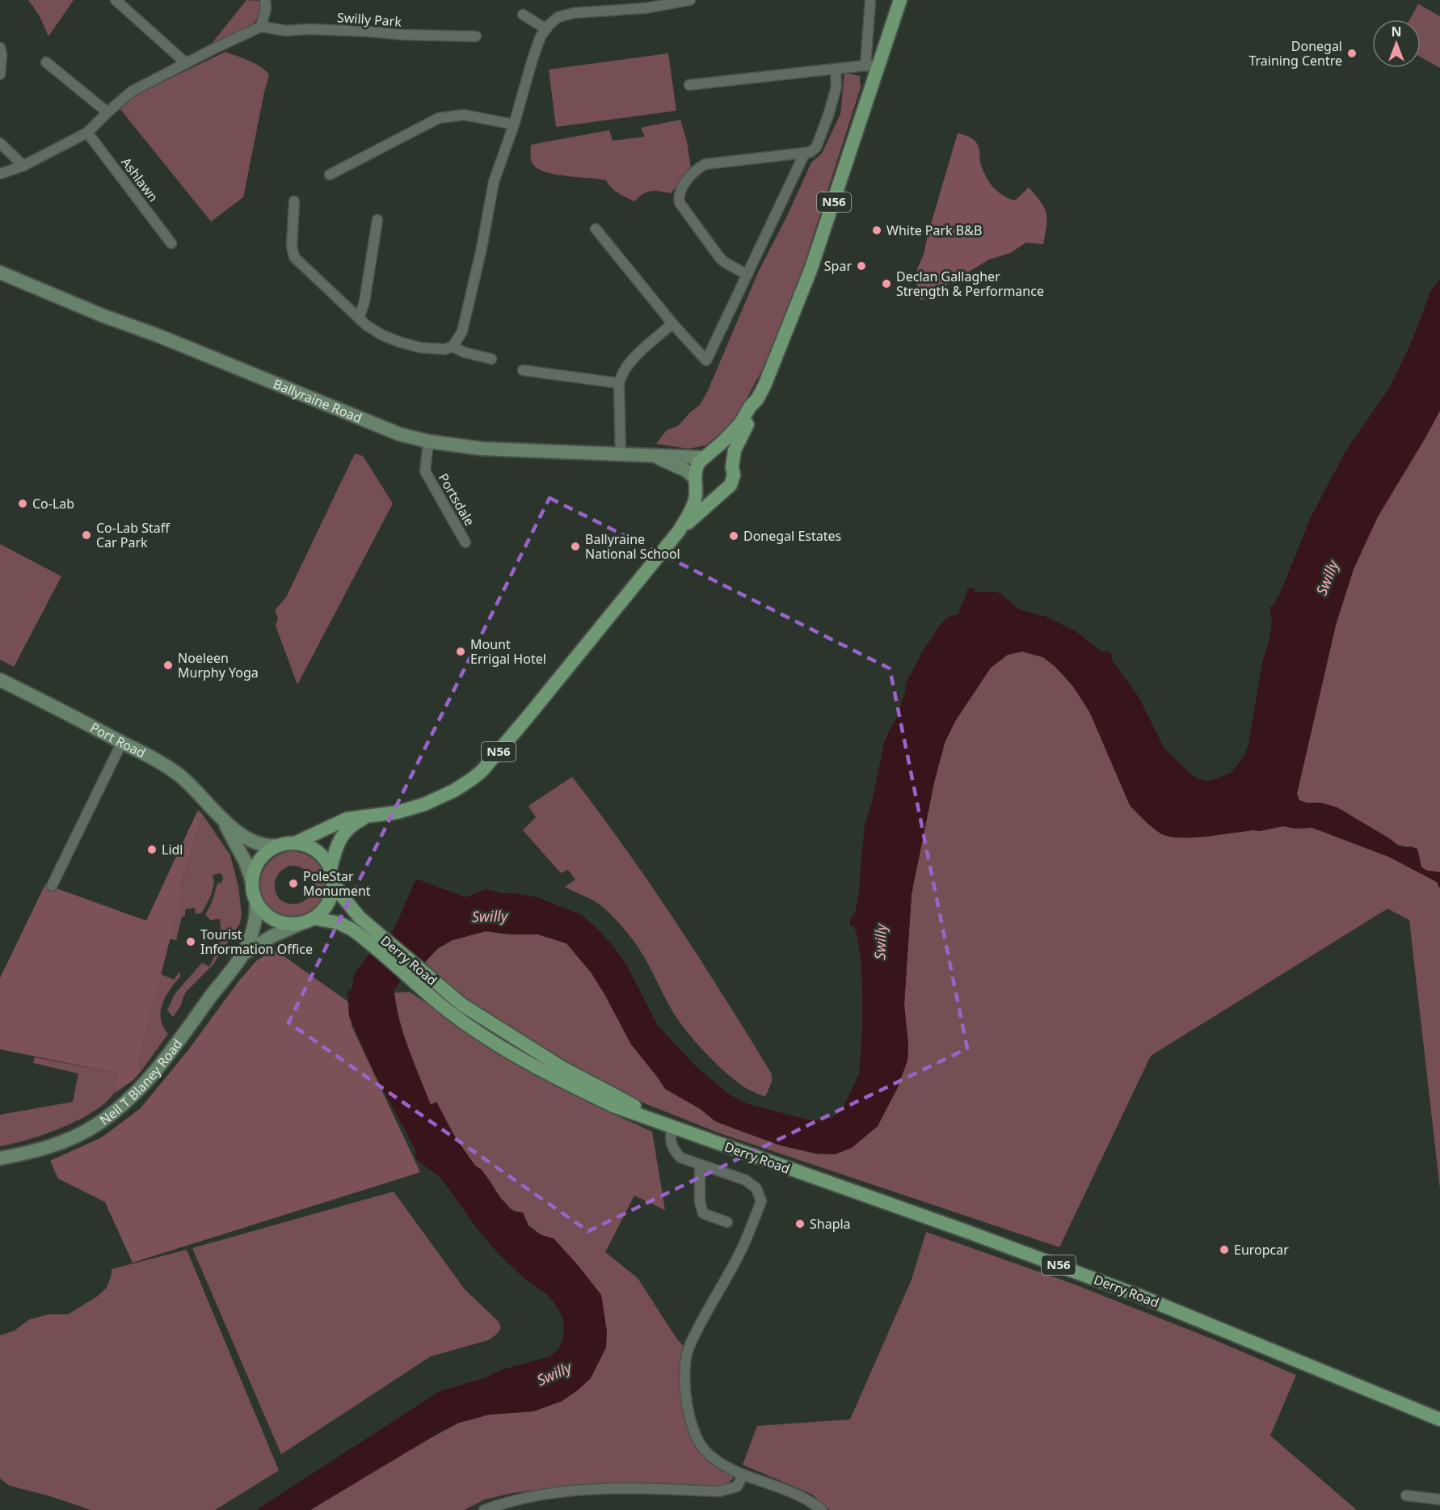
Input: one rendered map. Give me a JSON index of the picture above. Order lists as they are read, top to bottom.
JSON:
{
  "streets": {
    "main road": [
      "N56",
      "Ballyraine Road",
      "Port Road",
      "Derry Road",
      "Neil T Blaney Road"
    ],
    "street": ["Swilly Park", "Ashlawn", "Portsdale"]
  },
  "crossings": [
    ["N56", "Ballyraine Road"],
    ["N56", "Derry Road"],
    ["N56", "Neil T Blaney Road"],
    ["Ballyraine Road", "Portsdale"],
    ["Derry Road", "Neil T Blaney Road"]
  ],
  "water": ["Swilly"],
  "places": [
    "Donegal Training Centre",
    "White Park B&B",
    "Spar",
    "Declan Gallagher Strength & Performance",
    "Co-Lab",
    "Co-Lab Staff Car Park",
    "Donegal Estates",
    "Ballyraine National School",
    "Mount Errigal Hotel",
    "Noeleen Murphy Yoga",
    "Lidl",
    "PoleStar Monument",
    "Tourist Information Office",
    "Shapla",
    "Europcar"
  ],
  "north": "top"
}
